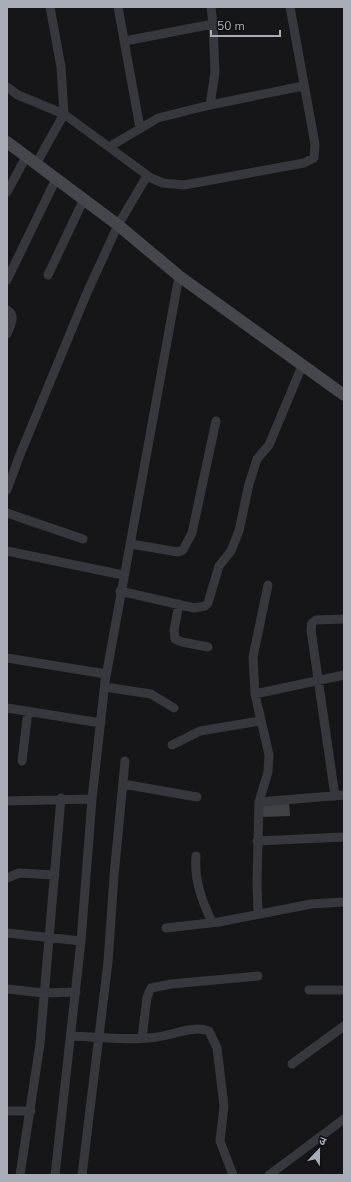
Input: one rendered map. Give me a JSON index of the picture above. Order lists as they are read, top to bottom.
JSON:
{
  "scale_bar": "50 m",
  "north": "top"
}
